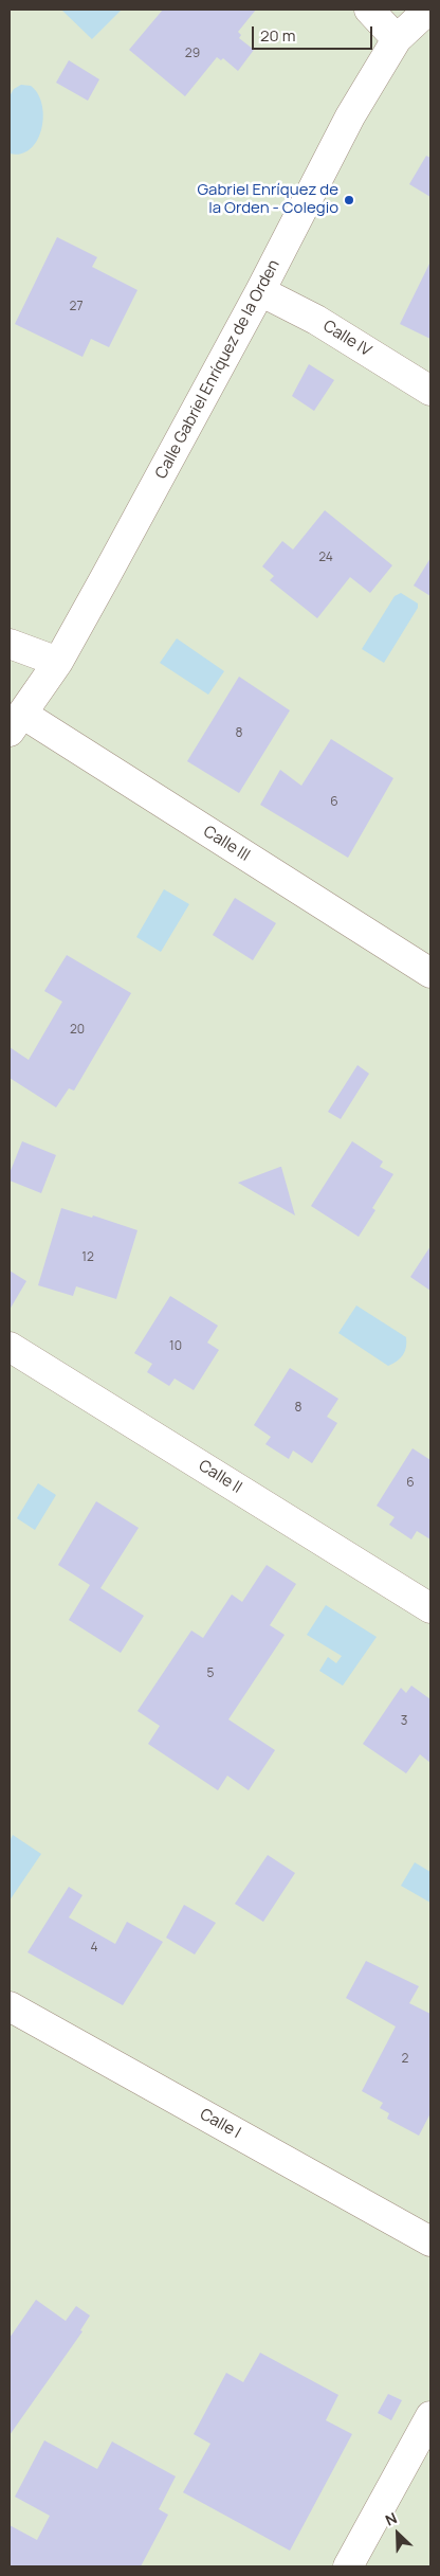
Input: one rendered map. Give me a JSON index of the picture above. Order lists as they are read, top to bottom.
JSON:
{
  "streets": {
    "street": [
      "Calle IV",
      "Calle Gabriel Enríquez de la Orden",
      "Calle III",
      "Calle II",
      "Calle I"
    ]
  },
  "crossings": [
    ["Calle IV", "Calle Gabriel Enríquez de la Orden"],
    ["Calle Gabriel Enríquez de la Orden", "Calle III"]
  ],
  "places": ["Gabriel Enríquez de la Orden - Colegio"],
  "house_numbers": [
    "29",
    "27",
    "24",
    "8",
    "6",
    "20",
    "12",
    "10",
    "8",
    "6",
    "5",
    "3",
    "4",
    "2"
  ],
  "scale_bar": "20 m",
  "north": "top left"
}
